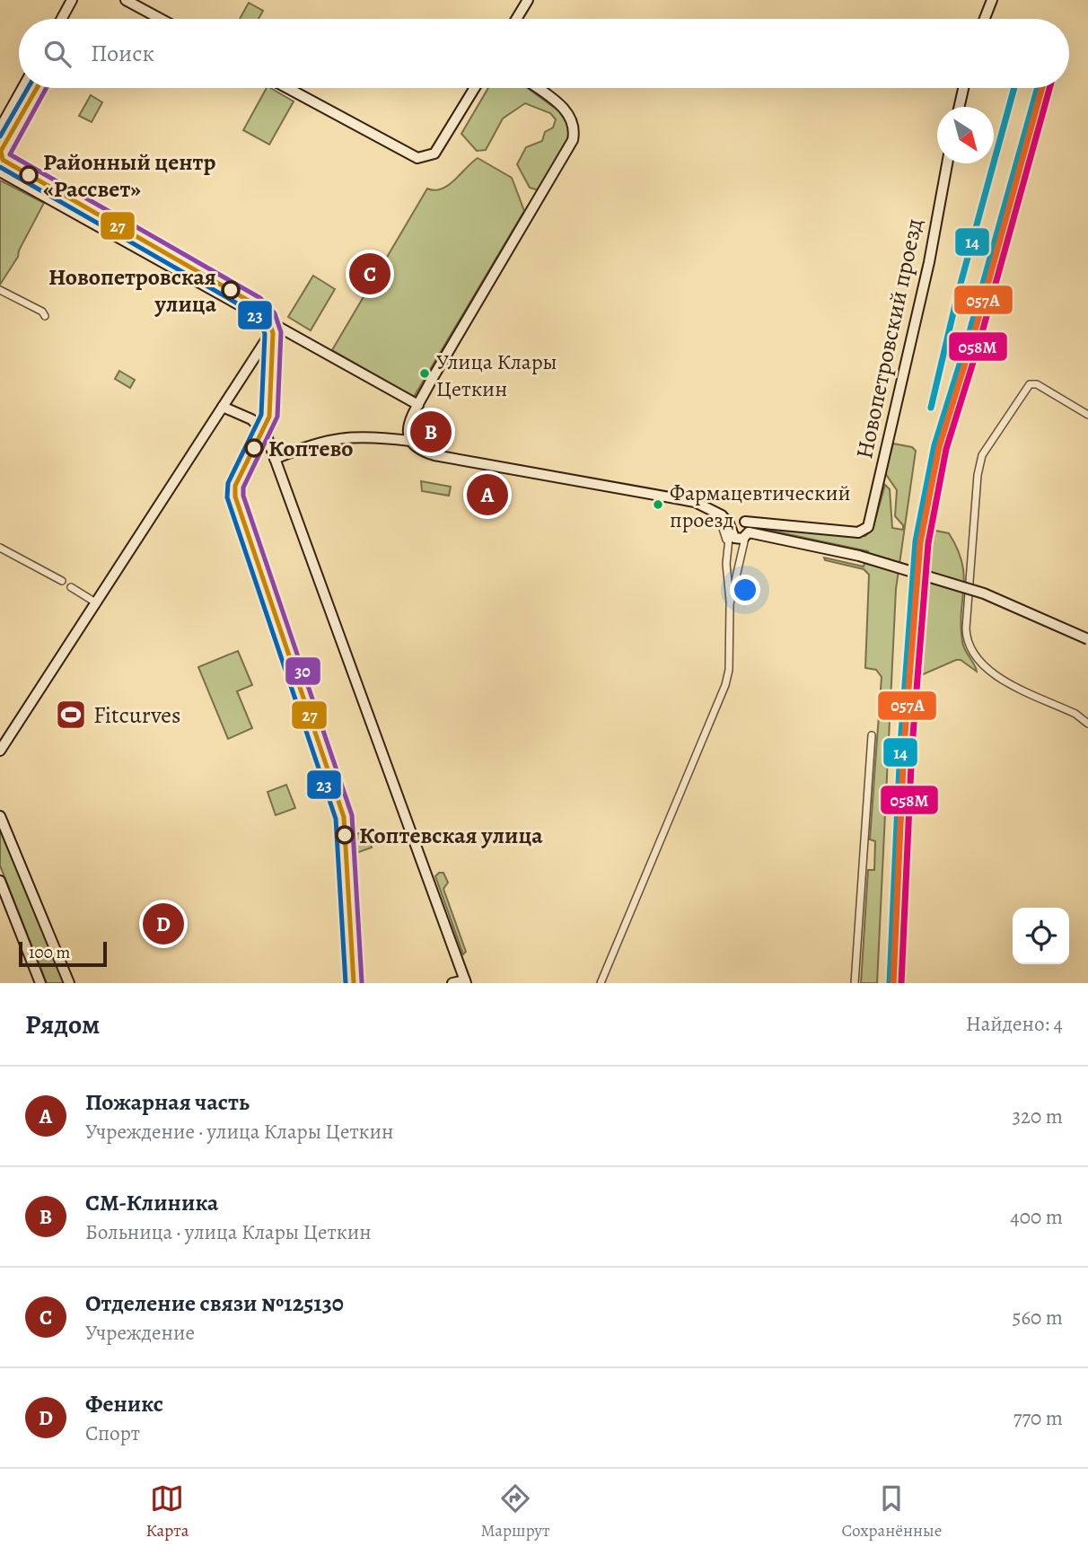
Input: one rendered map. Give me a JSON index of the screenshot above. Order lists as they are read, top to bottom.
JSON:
{
  "streets": {
    "street": ["Новопетровский проезд"]
  },
  "places": {
    "other": [
      "Районный центр «Рассвет»",
      "Новопетровская улица",
      "Улица Клары Цеткин",
      "Коптево",
      "Фармацевтический проезд",
      "Коптевская улица"
    ],
    "sports": ["Fitcurves"]
  },
  "lines": [
    "transit line 27",
    "transit line 23",
    "transit line 30",
    "transit line 14",
    "transit line 057А",
    "transit line 058М"
  ],
  "scale_bar": "100 m",
  "north": "bottom right",
  "page": {
    "search": "Поиск",
    "pins": [
      "C",
      "B",
      "A",
      "D"
    ],
    "scale": "100 m",
    "heading": ["Рядом", "Найдено: 4"],
    "list": [
      {
        "mark": "A",
        "name": "Пожарная часть",
        "note": "Учреждение · улица Клары Цеткин",
        "value": "320 m"
      },
      {
        "mark": "B",
        "name": "СМ-Клиника",
        "note": "Больница · улица Клары Цеткин",
        "value": "400 m"
      },
      {
        "mark": "C",
        "name": "Отделение связи №125130",
        "note": "Учреждение",
        "value": "560 m"
      },
      {
        "mark": "D",
        "name": "Феникс",
        "note": "Спорт",
        "value": "770 m"
      }
    ],
    "nav": ["Карта", "Маршрут", "Сохранённые"]
  }
}
